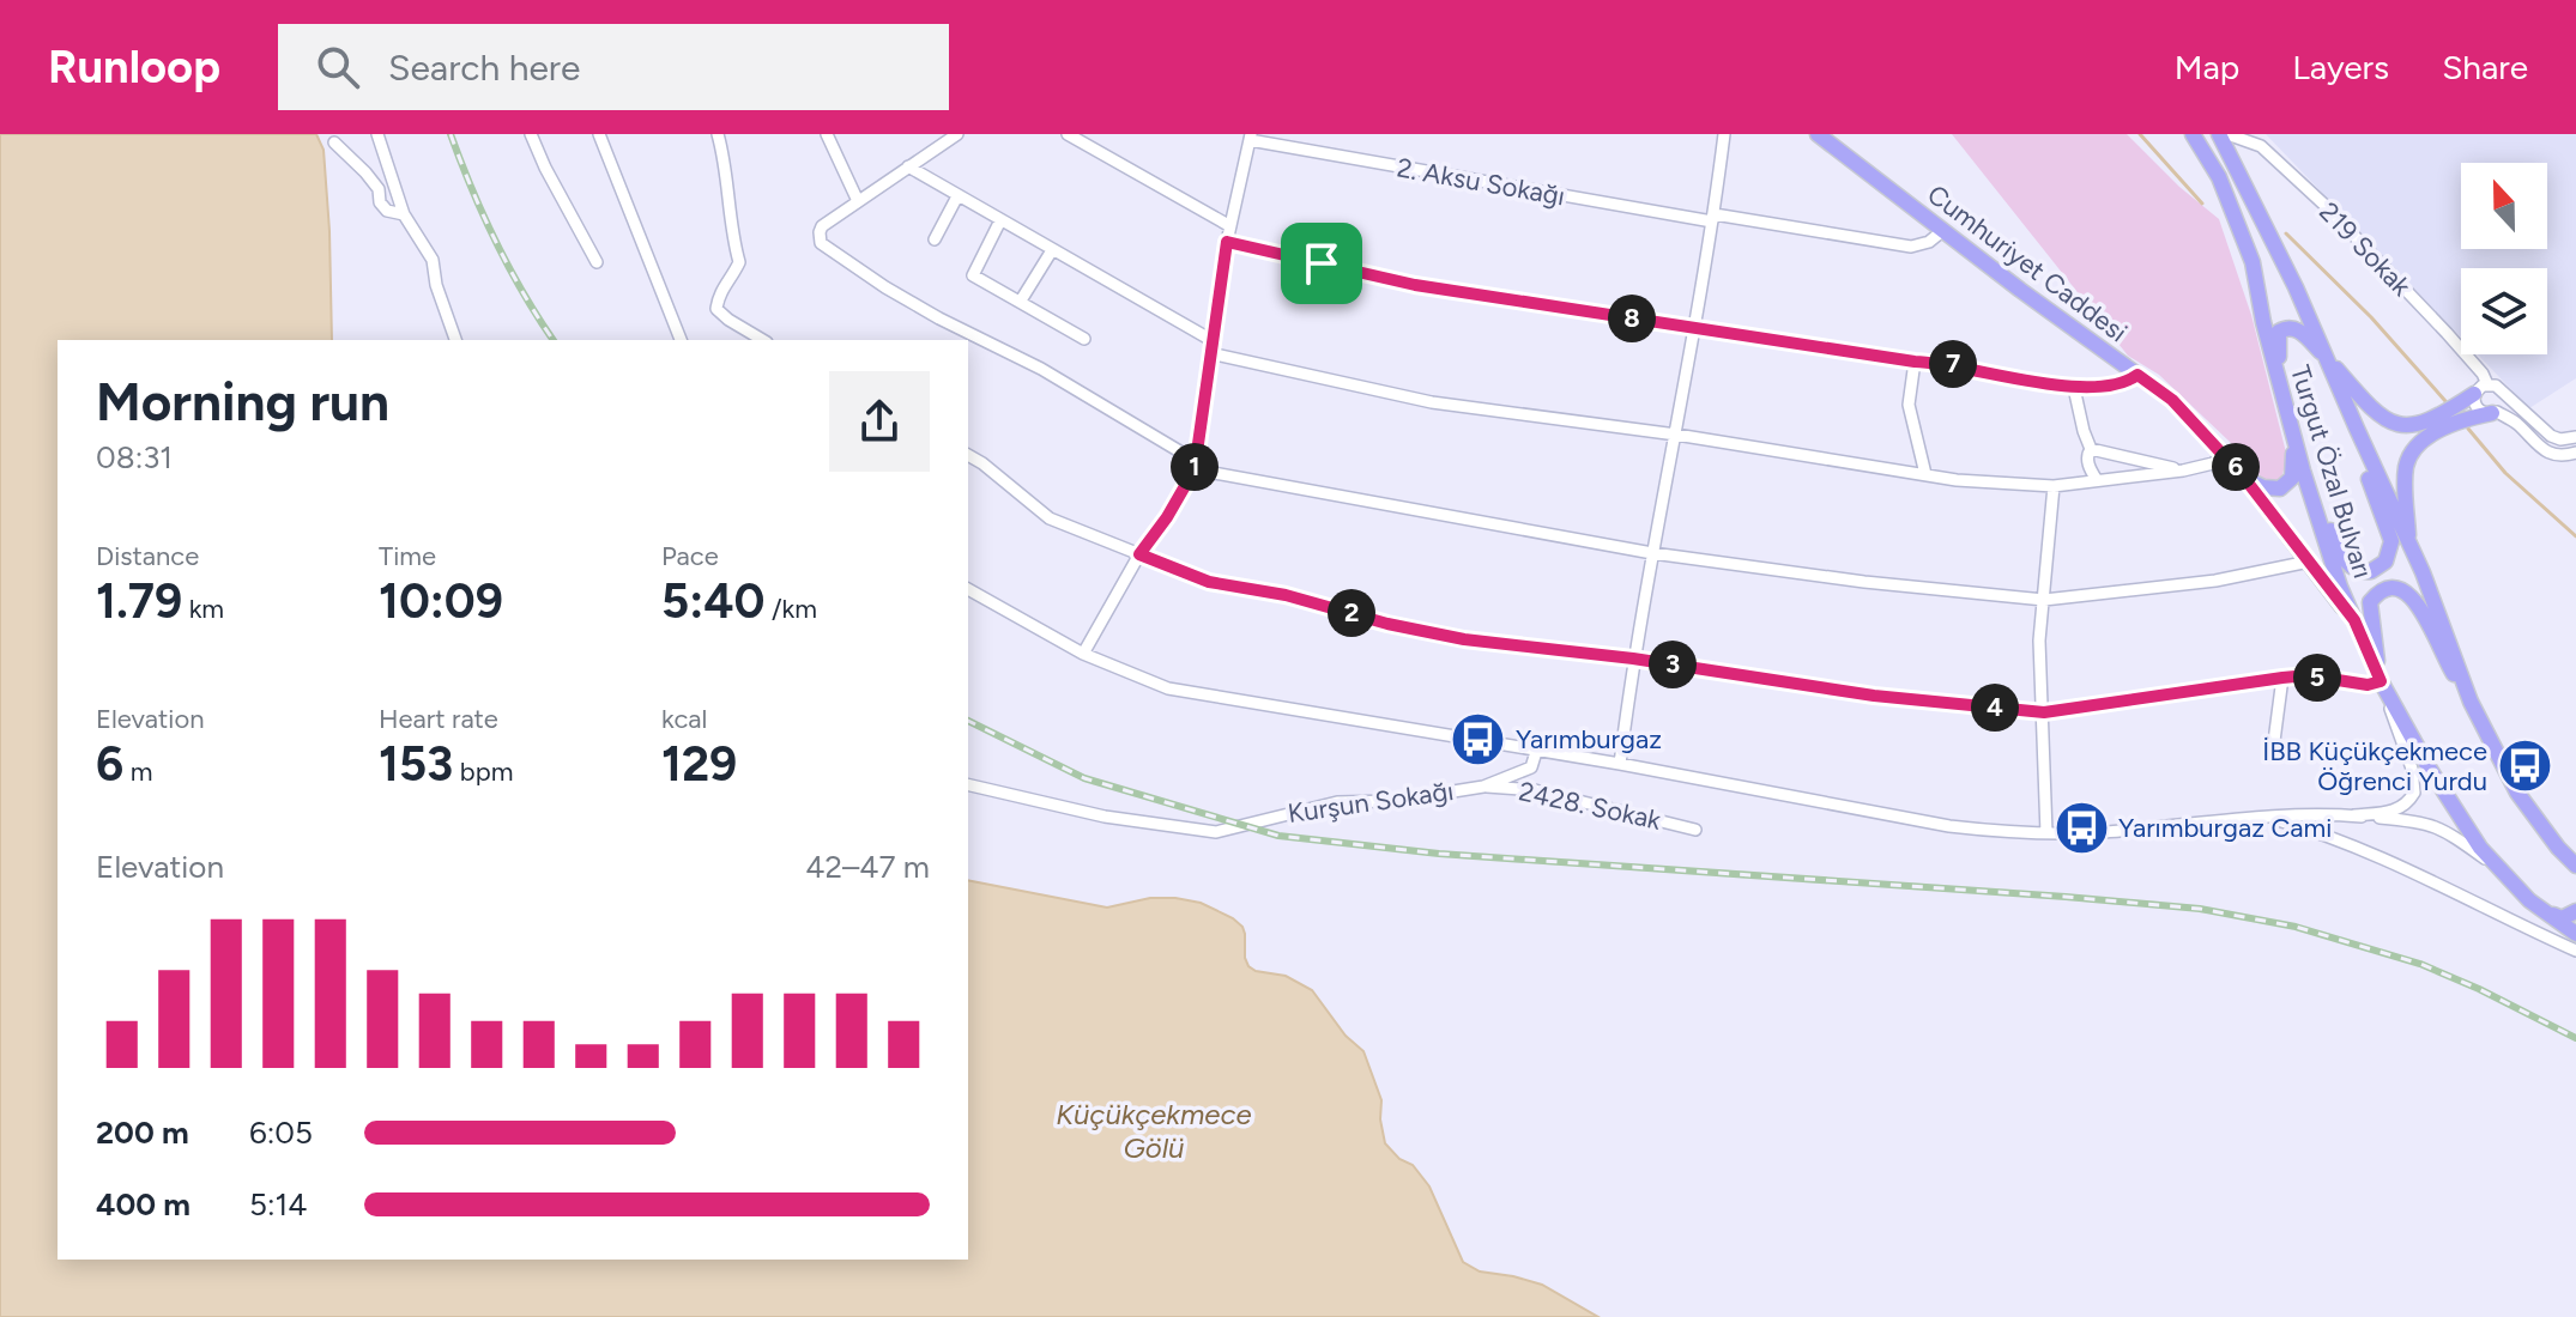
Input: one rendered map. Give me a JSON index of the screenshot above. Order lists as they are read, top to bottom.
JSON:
{
  "streets": {
    "main road": ["Cumhuriyet Caddesi", "Turgut Özal Bulvarı"],
    "street": [
      "2. Aksu Sokağı",
      "219 Sokak",
      "Kurşun Sokağı",
      "2428. Sokak"
    ]
  },
  "crossings": [
    ["2. Aksu Sokağı", "Cumhuriyet Caddesi"],
    ["Cumhuriyet Caddesi", "Turgut Özal Bulvarı"],
    ["Kurşun Sokağı", "2428. Sokak"]
  ],
  "water": ["Küçükçekmece Gölü"],
  "places": {
    "bus stop": ["Yarımburgaz", "İBB Küçükçekmece Öğrenci Yurdu", "Yarımburgaz Cami"]
  },
  "north": "top",
  "page": {
    "header": "Runloop",
    "search": "Search here",
    "nav": ["Map", "Layers", "Share"],
    "pins": [
      "8",
      "7",
      "1",
      "6",
      "2",
      "3",
      "5",
      "4"
    ],
    "heading": ["Morning run", "08:31"],
    "stats": [
      ["Distance", "1.79 km"],
      ["Time", "10:09"],
      ["Pace", "5:40 /km"],
      ["Elevation", "6 m"],
      ["Heart rate", "153 bpm"],
      ["kcal", "129"]
    ],
    "chart": ["Elevation", "42–47 m"],
    "list": [
      {
        "name": "200 m",
        "note": "6:05"
      },
      {
        "name": "400 m",
        "note": "5:14"
      }
    ]
  }
}
